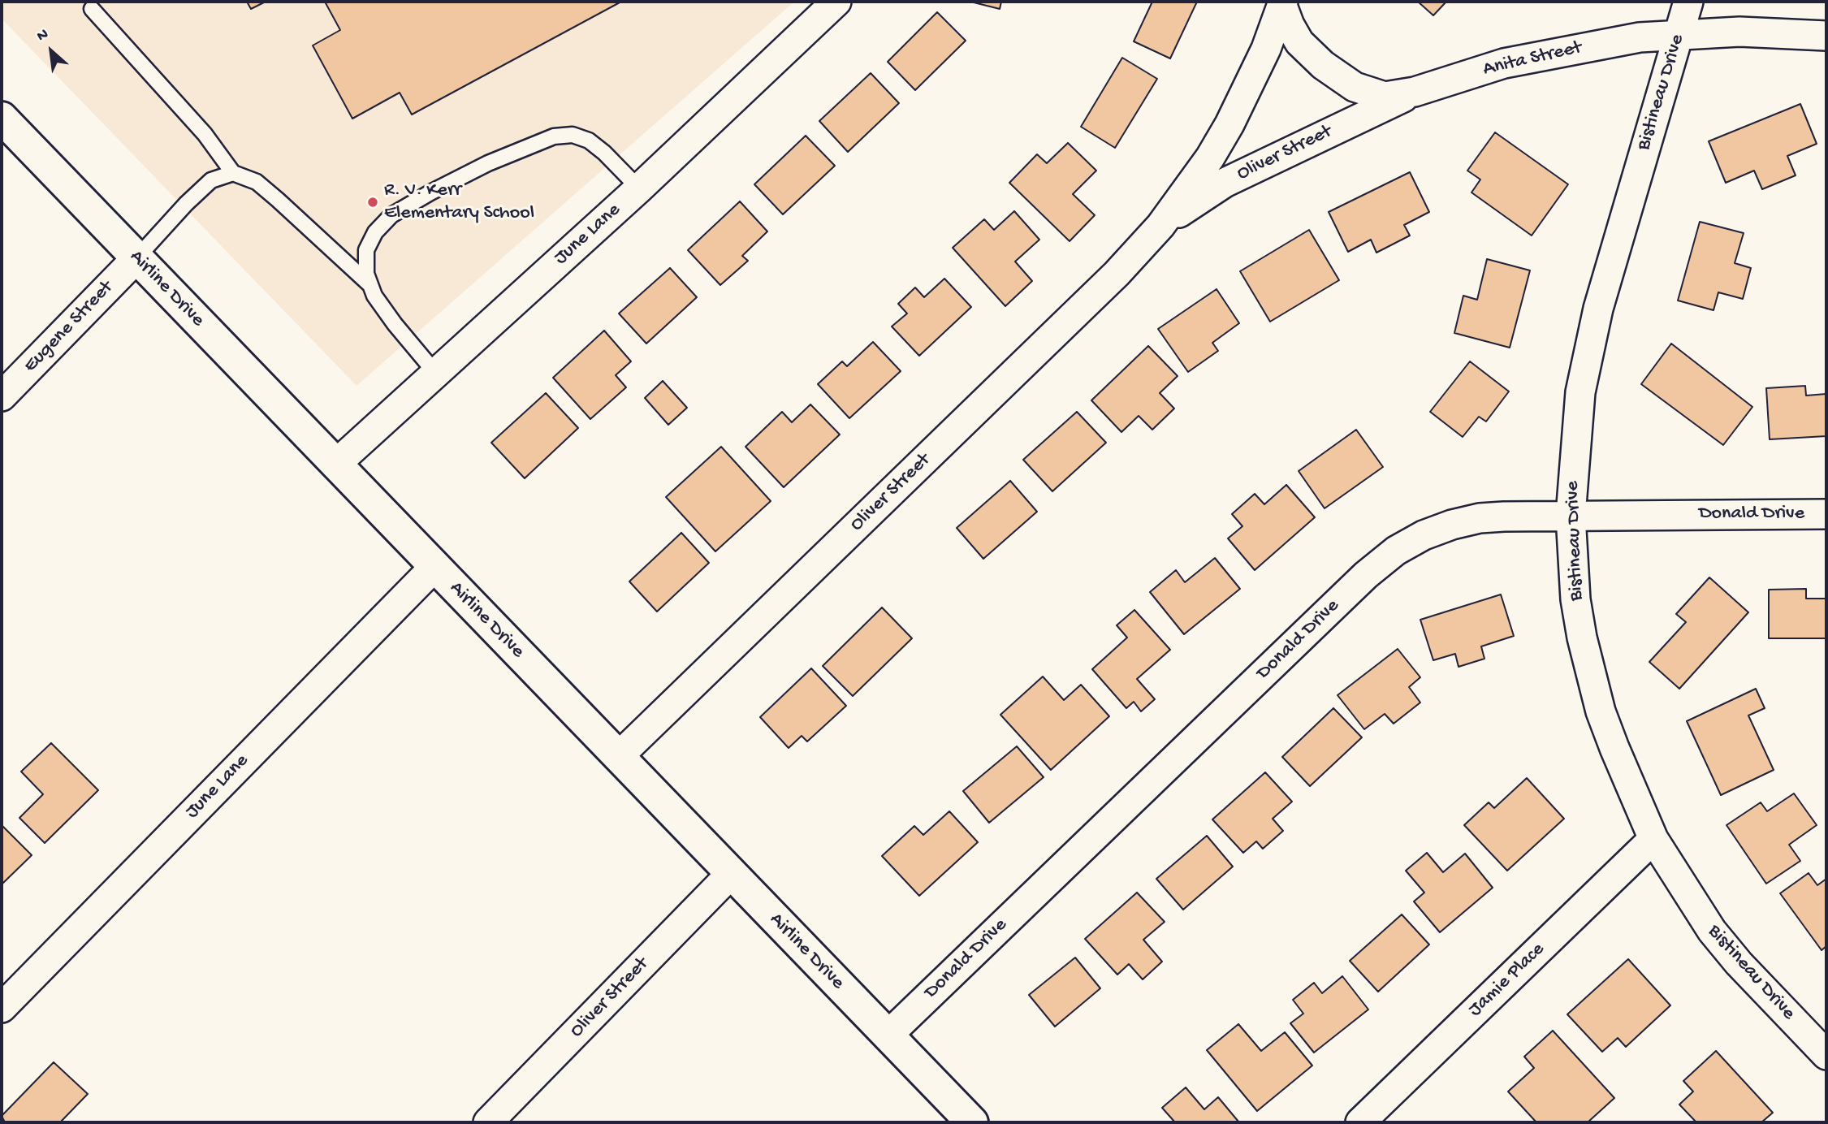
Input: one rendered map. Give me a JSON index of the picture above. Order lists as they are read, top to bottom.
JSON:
{
  "streets": {
    "main road": ["Airline Drive"],
    "street": [
      "Anita Street",
      "Bistineau Drive",
      "Oliver Street",
      "June Lane",
      "Eugene Street",
      "Donald Drive",
      "Jamie Place"
    ]
  },
  "crossings": [
    ["Anita Street", "Bistineau Drive"],
    ["Anita Street", "Oliver Street"],
    ["Bistineau Drive", "Donald Drive"],
    ["Bistineau Drive", "Jamie Place"],
    ["Oliver Street", "Airline Drive"],
    ["June Lane", "Airline Drive"],
    ["Airline Drive", "Eugene Street"],
    ["Airline Drive", "Donald Drive"]
  ],
  "places": ["R. V. Kerr Elementary School"],
  "north": "top left"
}
